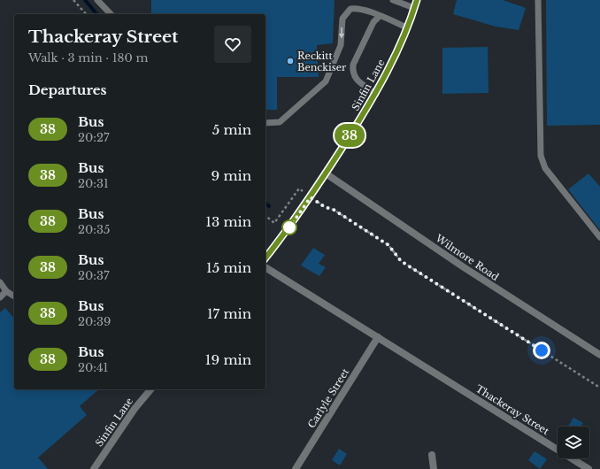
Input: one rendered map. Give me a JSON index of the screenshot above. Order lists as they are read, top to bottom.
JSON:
{
  "streets": {
    "street": [
      "Sinfin Lane",
      "Wilmore Road",
      "Carlyle Street",
      "Thackeray Street"
    ]
  },
  "crossings": [
    ["Sinfin Lane", "Wilmore Road"],
    ["Carlyle Street", "Thackeray Street"]
  ],
  "places": ["Reckitt Benckiser"],
  "lines": ["bus line 38"],
  "page": {
    "on_map": "38",
    "heading": [
      ["Thackeray Street", "Walk · 3 min · 180 m"],
      "Departures"
    ],
    "list": [
      {
        "mark": "38",
        "name": "Bus",
        "note": "20:27",
        "value": "5 min"
      },
      {
        "mark": "38",
        "name": "Bus",
        "note": "20:31",
        "value": "9 min"
      },
      {
        "mark": "38",
        "name": "Bus",
        "note": "20:35",
        "value": "13 min"
      },
      {
        "mark": "38",
        "name": "Bus",
        "note": "20:37",
        "value": "15 min"
      },
      {
        "mark": "38",
        "name": "Bus",
        "note": "20:39",
        "value": "17 min"
      },
      {
        "mark": "38",
        "name": "Bus",
        "note": "20:41",
        "value": "19 min"
      }
    ]
  }
}
